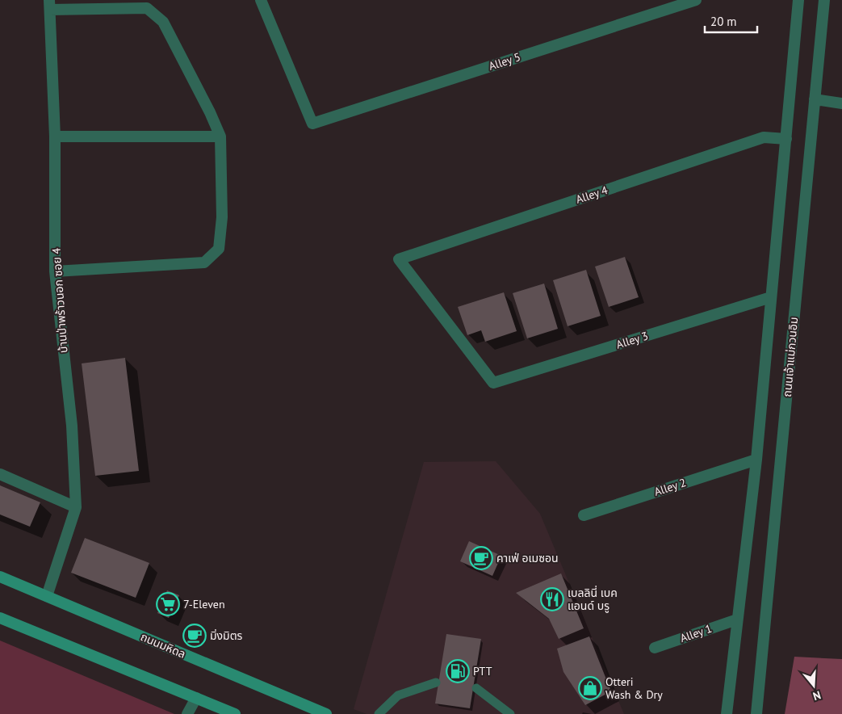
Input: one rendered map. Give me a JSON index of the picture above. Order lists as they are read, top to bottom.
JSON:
{
  "streets": {
    "main road": ["ถนนมหิดล"],
    "street": [
      "Alley 5",
      "Alley 4",
      "บ้านป่าพร้าวนอก ซอย 4",
      "Alley 3",
      "ถนนเจ้าแม่กวนอิม",
      "Alley 2",
      "Alley 1"
    ]
  },
  "crossings": [
    ["Alley 4", "Alley 3"],
    ["บ้านป่าพร้าวนอก ซอย 4", "ถนนมหิดล"]
  ],
  "places": {
    "cafe": ["คาเฟ่ อเมซอน", "มิ่งมิตร"],
    "restaurant": ["เบลลินี่ เบค แอนด์ บรู"],
    "supermarket": ["7-Eleven"],
    "fuel station": ["PTT"],
    "shop": ["Otteri Wash & Dry"]
  },
  "scale_bar": "20 m",
  "north": "bottom"
}
